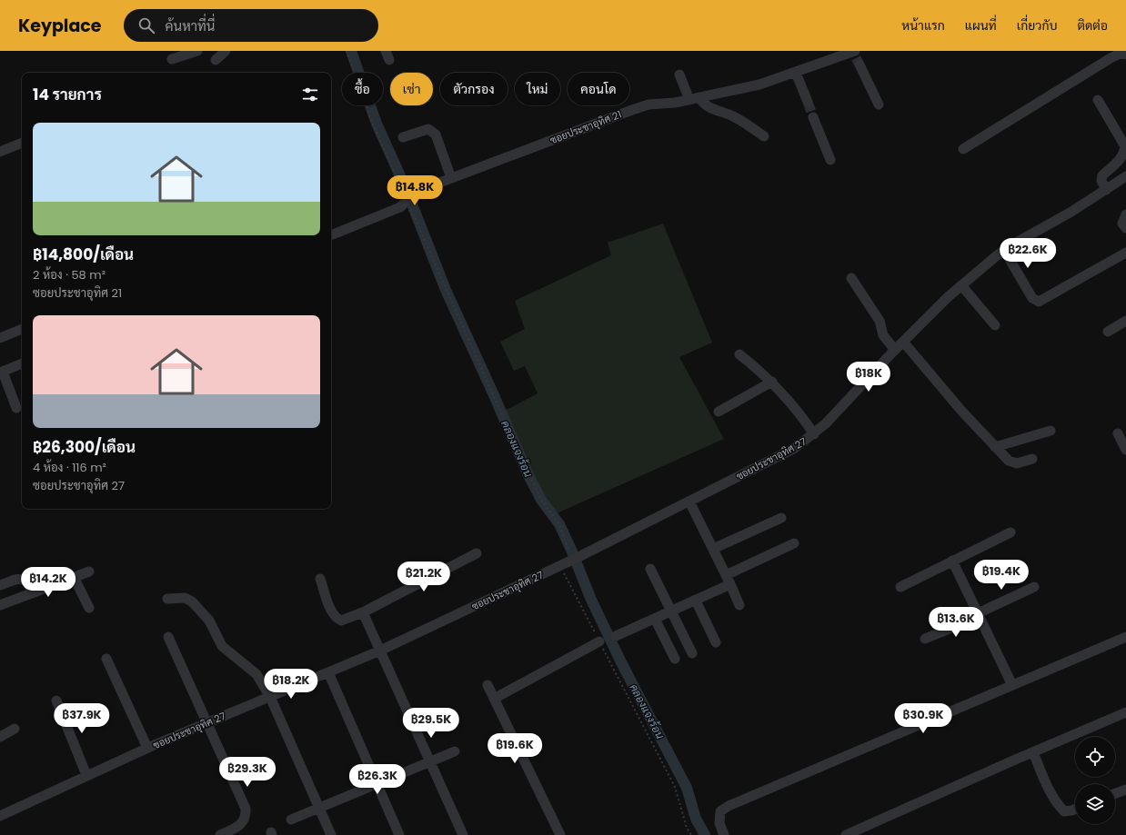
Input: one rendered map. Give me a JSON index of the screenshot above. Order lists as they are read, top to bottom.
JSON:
{
  "streets": {
    "street": ["ซอยประชาอุทิศ 21", "ซอยประชาอุทิศ 27"]
  },
  "water": ["คลองแจงร้อน"],
  "page": {
    "header": "Keyplace",
    "search": "ค้นหาที่นี่",
    "nav": [
      "หน้าแรก",
      "แผนที่",
      "เกี่ยวกับ",
      "ติดต่อ"
    ],
    "chip": [
      "ซื้อ",
      "เช่า",
      "ตัวกรอง",
      "ใหม่",
      "คอนโด"
    ],
    "heading": "14 รายการ",
    "list": [
      {
        "name": "฿14,800/เดือน",
        "note": "2 ห้อง · 58 m² · ซอยประชาอุทิศ 21"
      },
      {
        "name": "฿26,300/เดือน",
        "note": "4 ห้อง · 116 m² · ซอยประชาอุทิศ 27"
      }
    ],
    "price": [
      "฿14.8K",
      "฿22.6K",
      "฿18K",
      "฿19.4K",
      "฿21.2K",
      "฿14.2K",
      "฿13.6K",
      "฿18.2K",
      "฿37.9K",
      "฿30.9K",
      "฿29.5K",
      "฿19.6K",
      "฿29.3K",
      "฿26.3K"
    ]
  }
}
